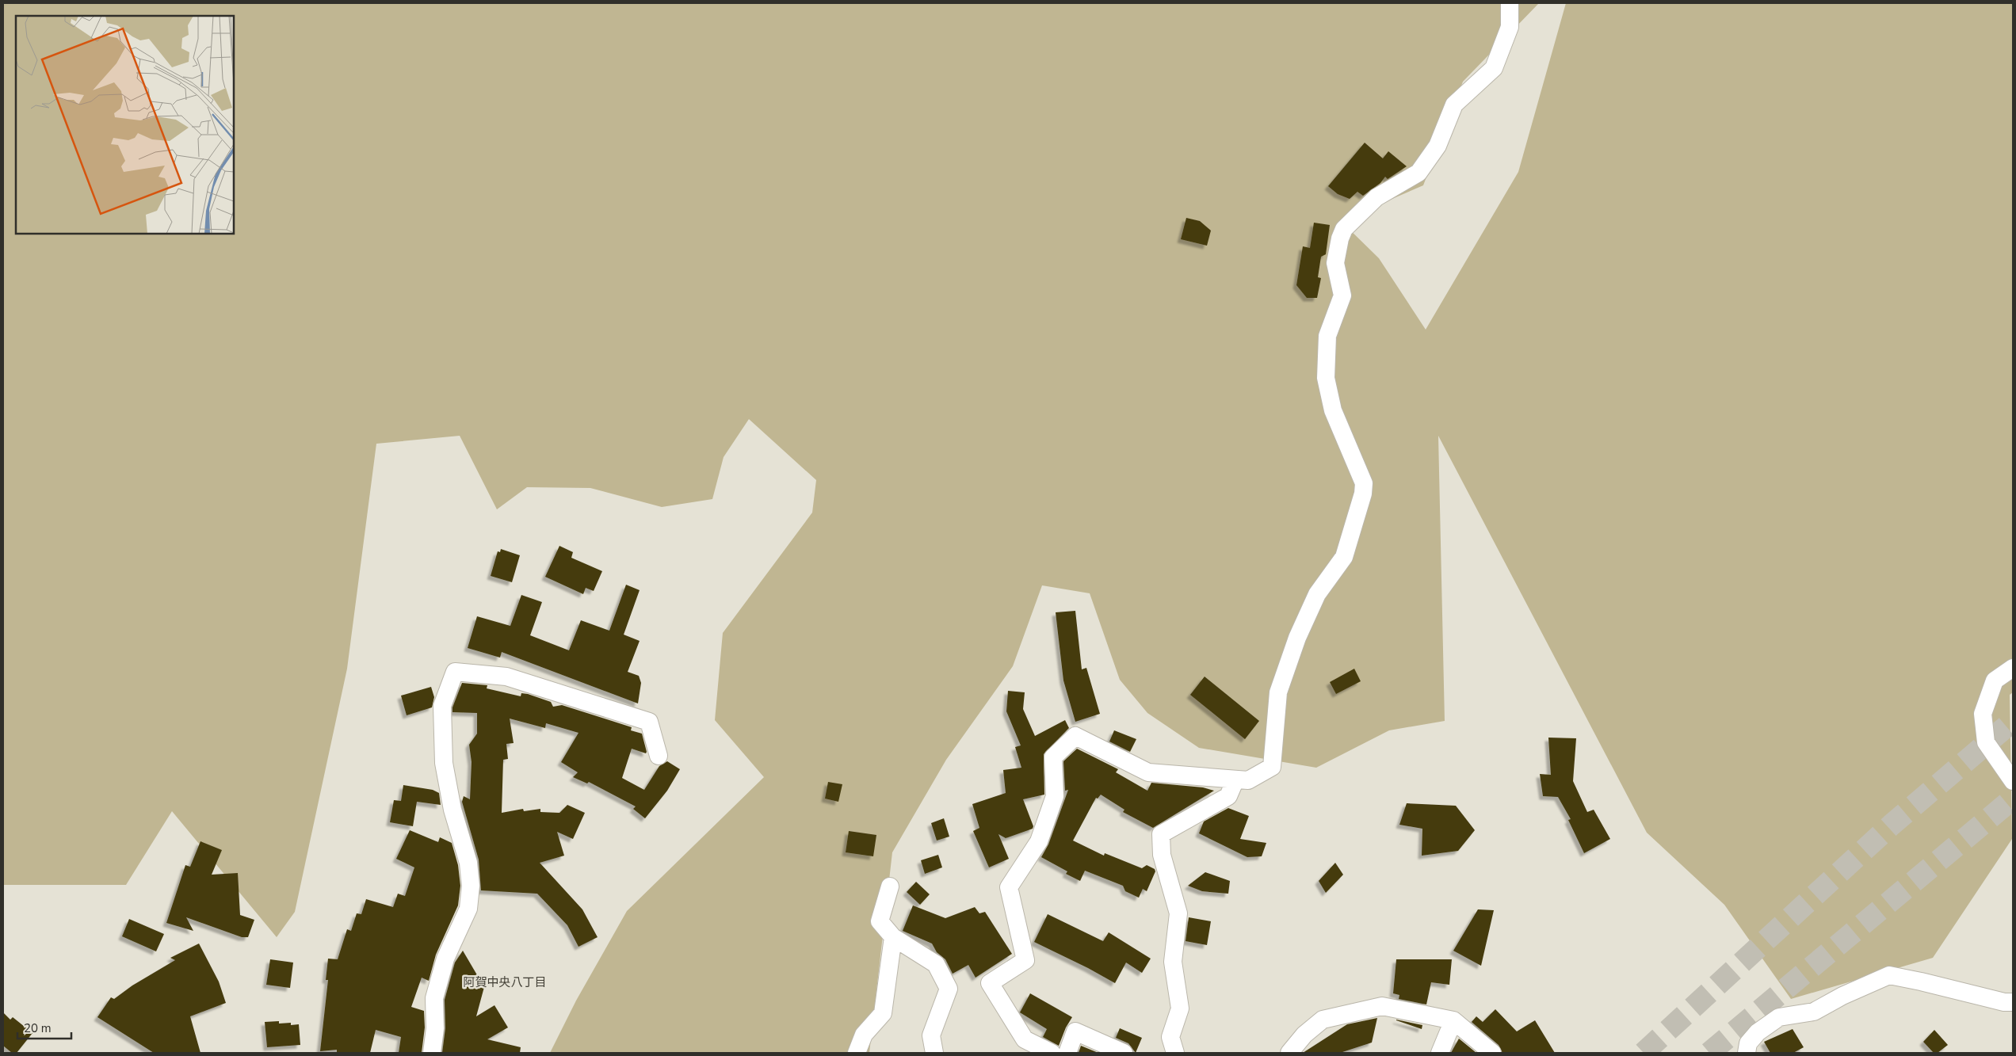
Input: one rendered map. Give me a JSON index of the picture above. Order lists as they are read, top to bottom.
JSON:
{
  "districts": ["阿賀中央八丁目"],
  "scale_bar": "20 m"
}
